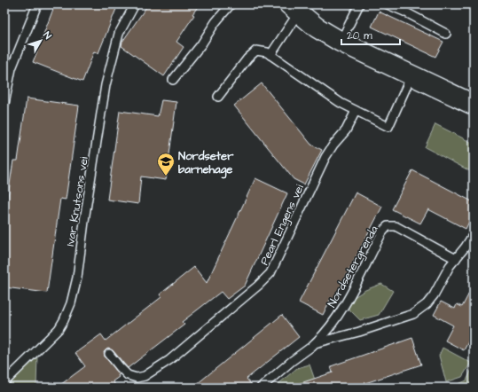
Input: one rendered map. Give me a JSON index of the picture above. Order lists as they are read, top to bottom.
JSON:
{
  "streets": {
    "lane": ["Ivar Knutsons vei", "Pearl Engens vei", "Nordsetergrenda"]
  },
  "places": {
    "school or university": ["Nordseter barnehage"]
  },
  "scale_bar": "20 m",
  "north": "top right"
}
